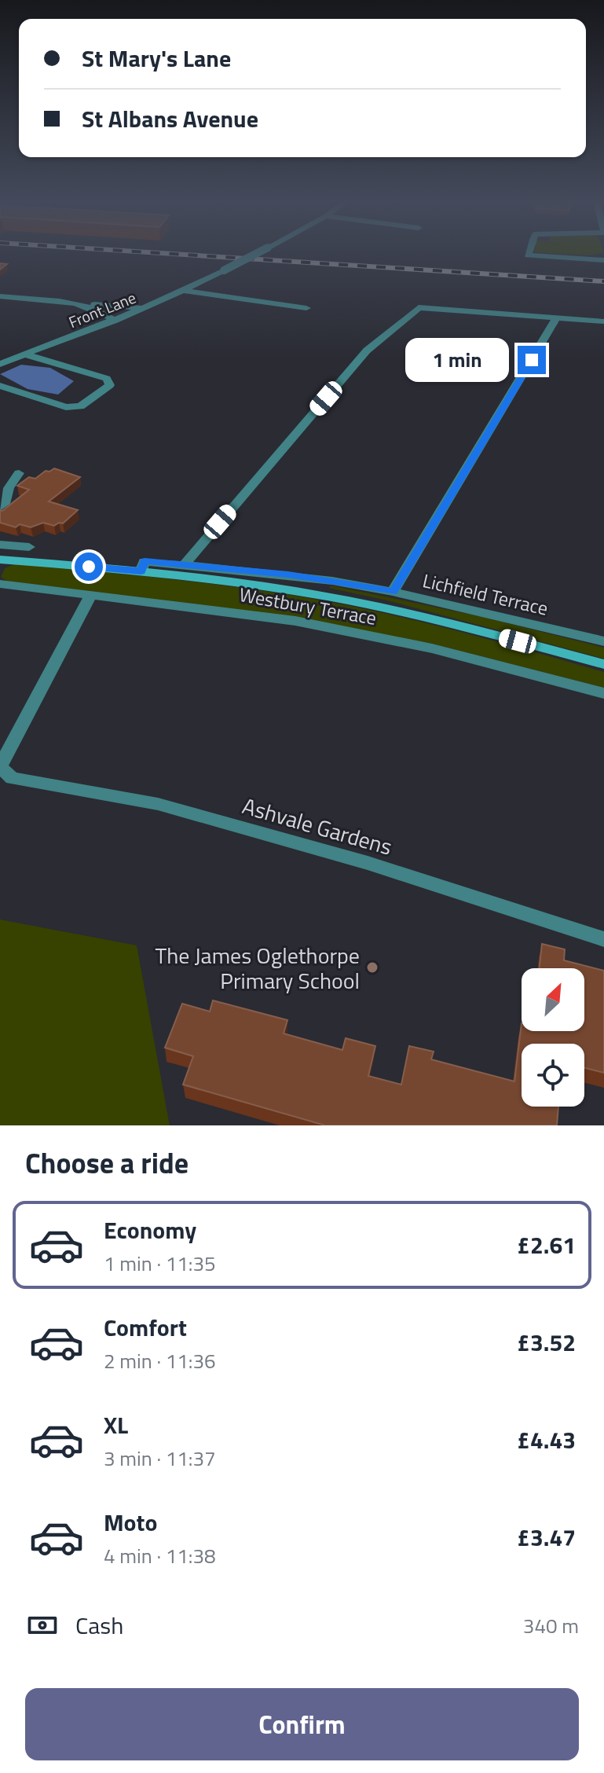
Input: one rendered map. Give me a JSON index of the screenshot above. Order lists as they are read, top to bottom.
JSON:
{
  "streets": {
    "street": [
      "Front Lane",
      "Lichfield Terrace",
      "Westbury Terrace",
      "Ashvale Gardens"
    ]
  },
  "places": ["The James Oglethorpe Primary School"],
  "north": "top right",
  "page": {
    "banner": ["St Mary's Lane", "St Albans Avenue"],
    "bubble": "1 min",
    "heading": "Choose a ride",
    "list": [
      {
        "name": "Economy",
        "note": "1 min · 11:35",
        "value": "£2.61"
      },
      {
        "name": "Comfort",
        "note": "2 min · 11:36",
        "value": "£3.52"
      },
      {
        "name": "XL",
        "note": "3 min · 11:37",
        "value": "£4.43"
      },
      {
        "name": "Moto",
        "note": "4 min · 11:38",
        "value": "£3.47"
      }
    ],
    "pay": ["Cash", "340 m"],
    "buttons": "Confirm"
  }
}
